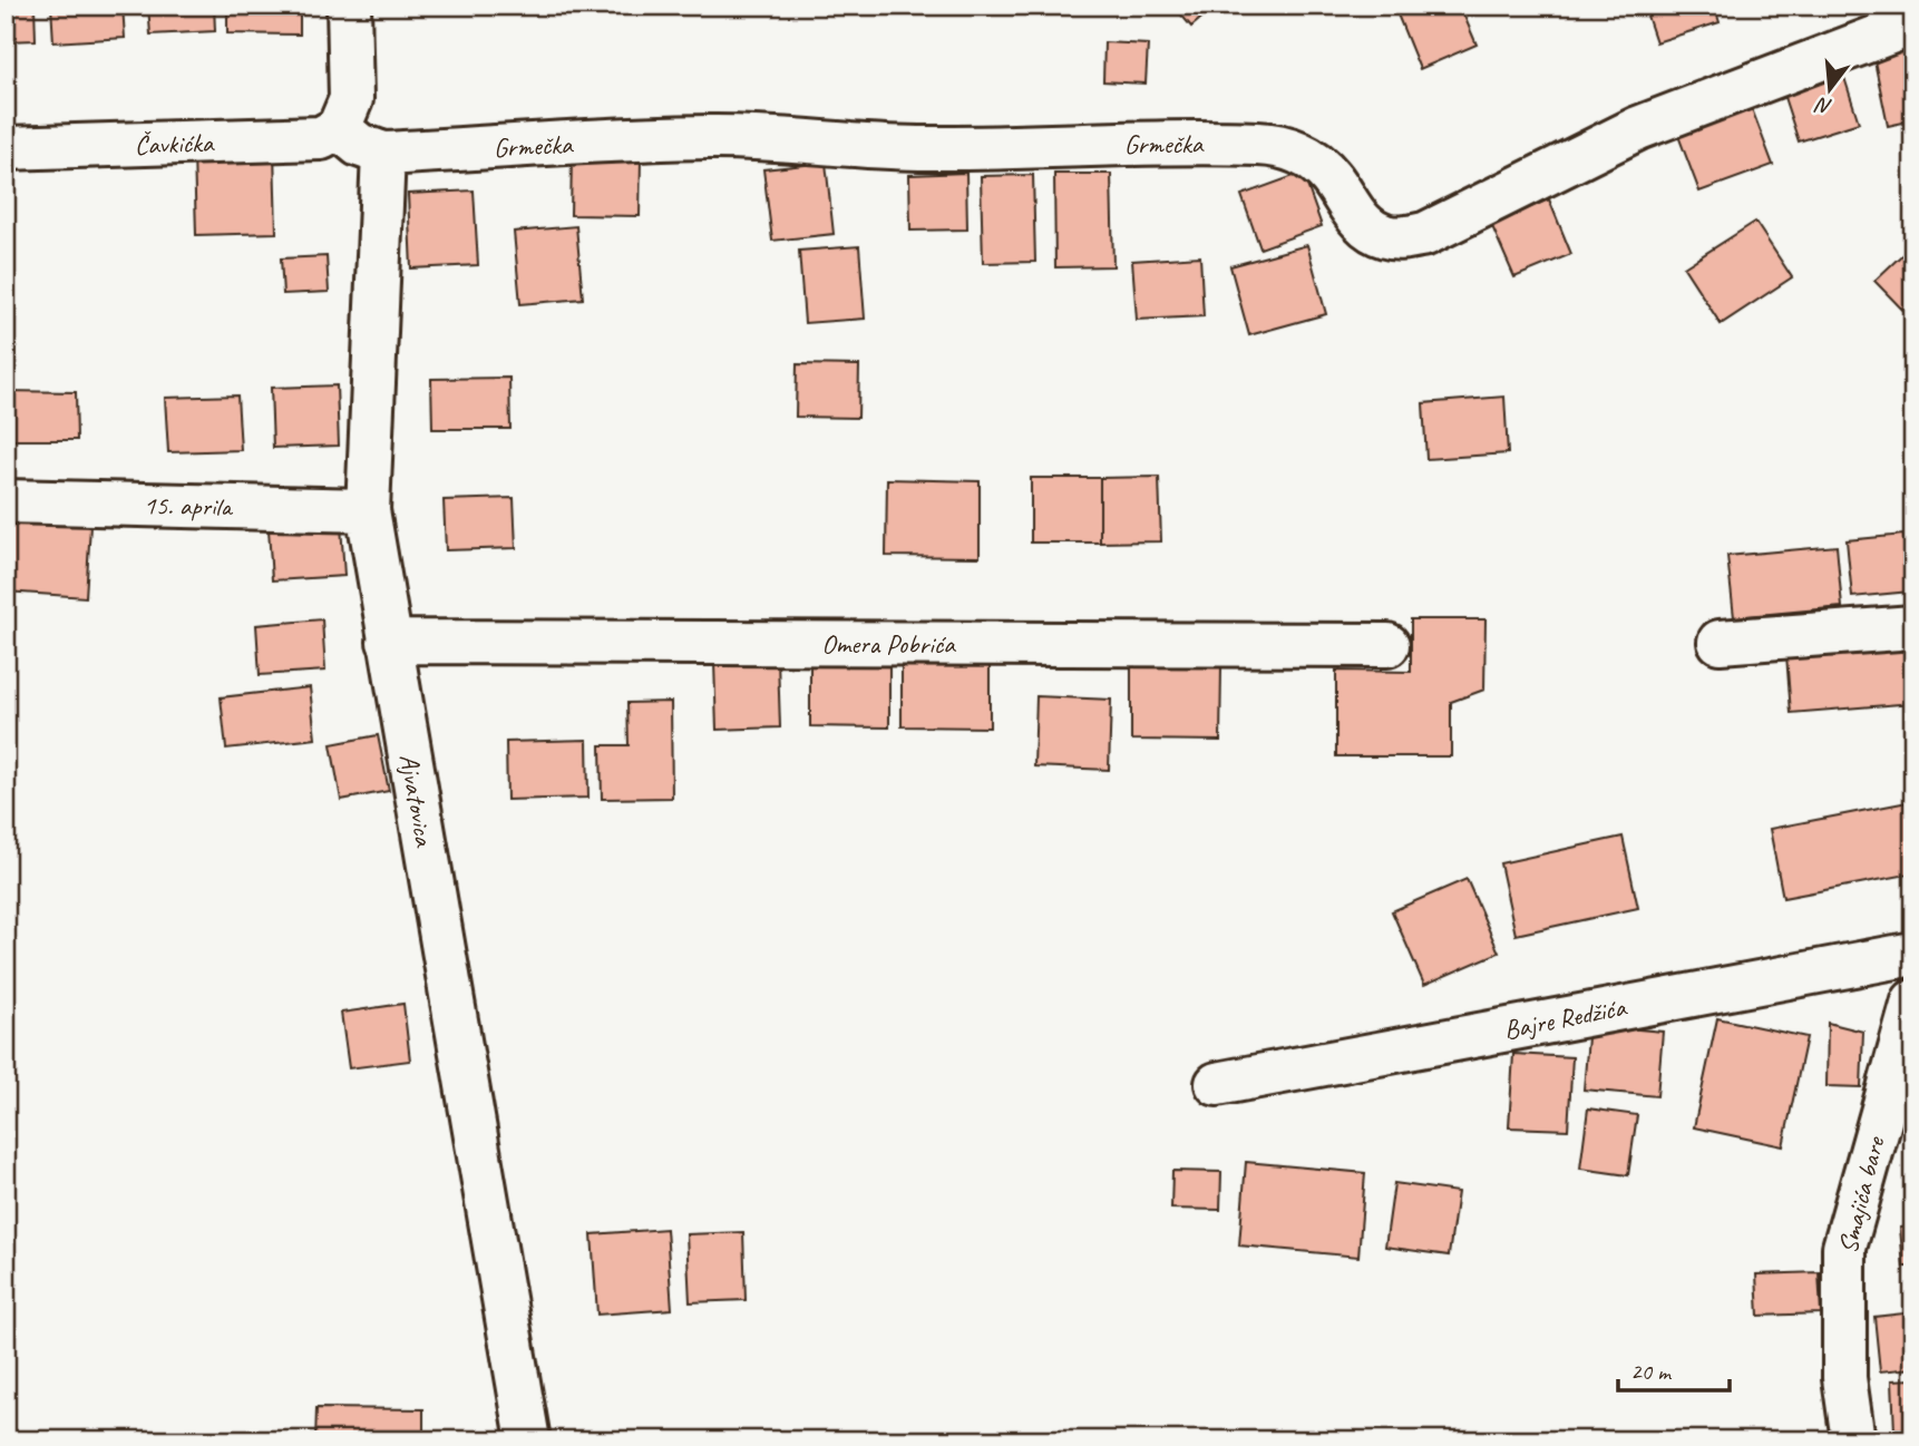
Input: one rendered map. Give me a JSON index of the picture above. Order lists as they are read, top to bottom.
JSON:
{
  "streets": {
    "street": [
      "Čavkićka",
      "Grmečka",
      "15. aprila",
      "Omera Pobrića",
      "Ajvatovica",
      "Bajre Redžića",
      "Smajića bare"
    ]
  },
  "crossings": [
    ["Čavkićka", "Grmečka"],
    ["Grmečka", "Ajvatovica"],
    ["15. aprila", "Ajvatovica"],
    ["Omera Pobrića", "Ajvatovica"]
  ],
  "scale_bar": "20 m",
  "north": "bottom"
}
